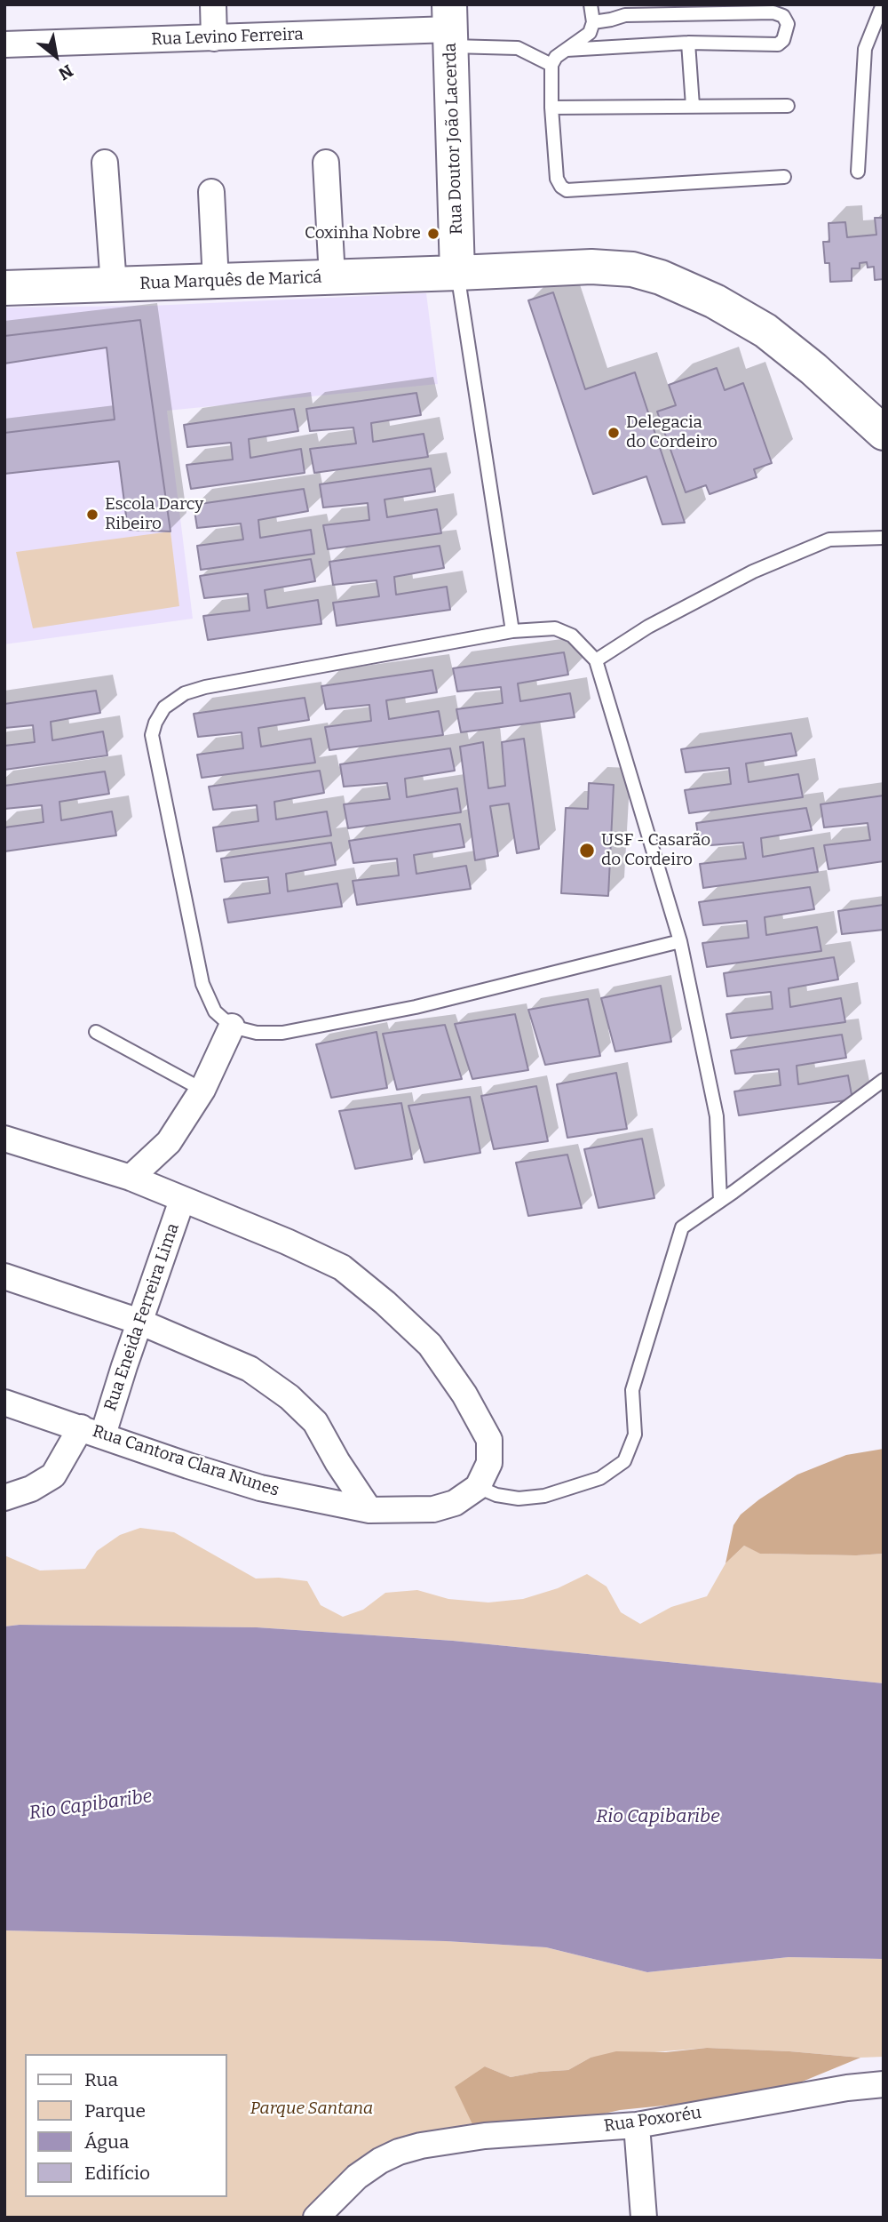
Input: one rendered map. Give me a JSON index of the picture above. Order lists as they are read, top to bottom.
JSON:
{
  "streets": {
    "main road": ["Rua Doutor João Lacerda", "Rua Marquês de Maricá"],
    "street": [
      "Rua Levino Ferreira",
      "Rua Eneida Ferreira Lima",
      "Rua Cantora Clara Nunes",
      "Rua Poxoréu"
    ]
  },
  "crossings": [
    ["Rua Levino Ferreira", "Rua Doutor João Lacerda"],
    ["Rua Doutor João Lacerda", "Rua Marquês de Maricá"],
    ["Rua Eneida Ferreira Lima", "Rua Cantora Clara Nunes"]
  ],
  "water": ["Rio Capibaribe"],
  "parks": ["Parque Santana"],
  "places": [
    "Coxinha Nobre",
    "Delegacia do Cordeiro",
    "Escola Darcy Ribeiro",
    "USF - Casarão do Cordeiro"
  ],
  "legend": [
    "Rua",
    "Parque",
    "Água",
    "Edifício"
  ],
  "north": "bottom right"
}
